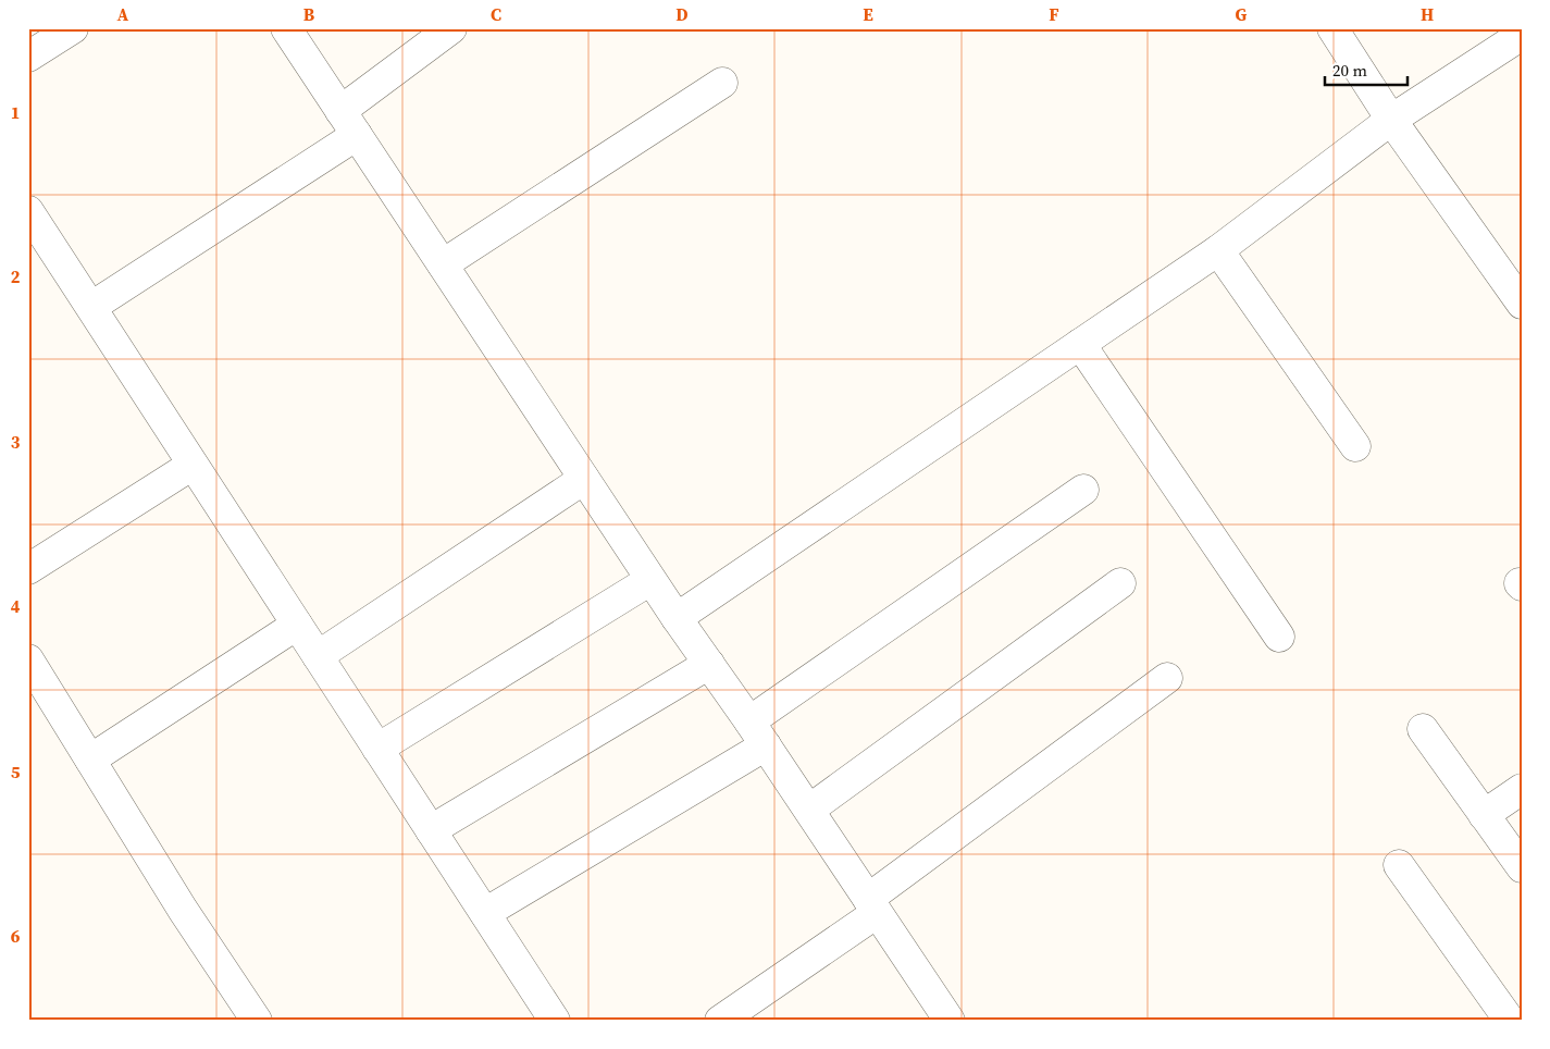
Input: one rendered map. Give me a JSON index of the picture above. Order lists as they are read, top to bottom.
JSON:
{
  "scale_bar": "20 m",
  "grid": {
    "columns": [
      "A",
      "B",
      "C",
      "D",
      "E",
      "F",
      "G",
      "H"
    ],
    "rows": [
      "1",
      "2",
      "3",
      "4",
      "5",
      "6"
    ]
  }
}
